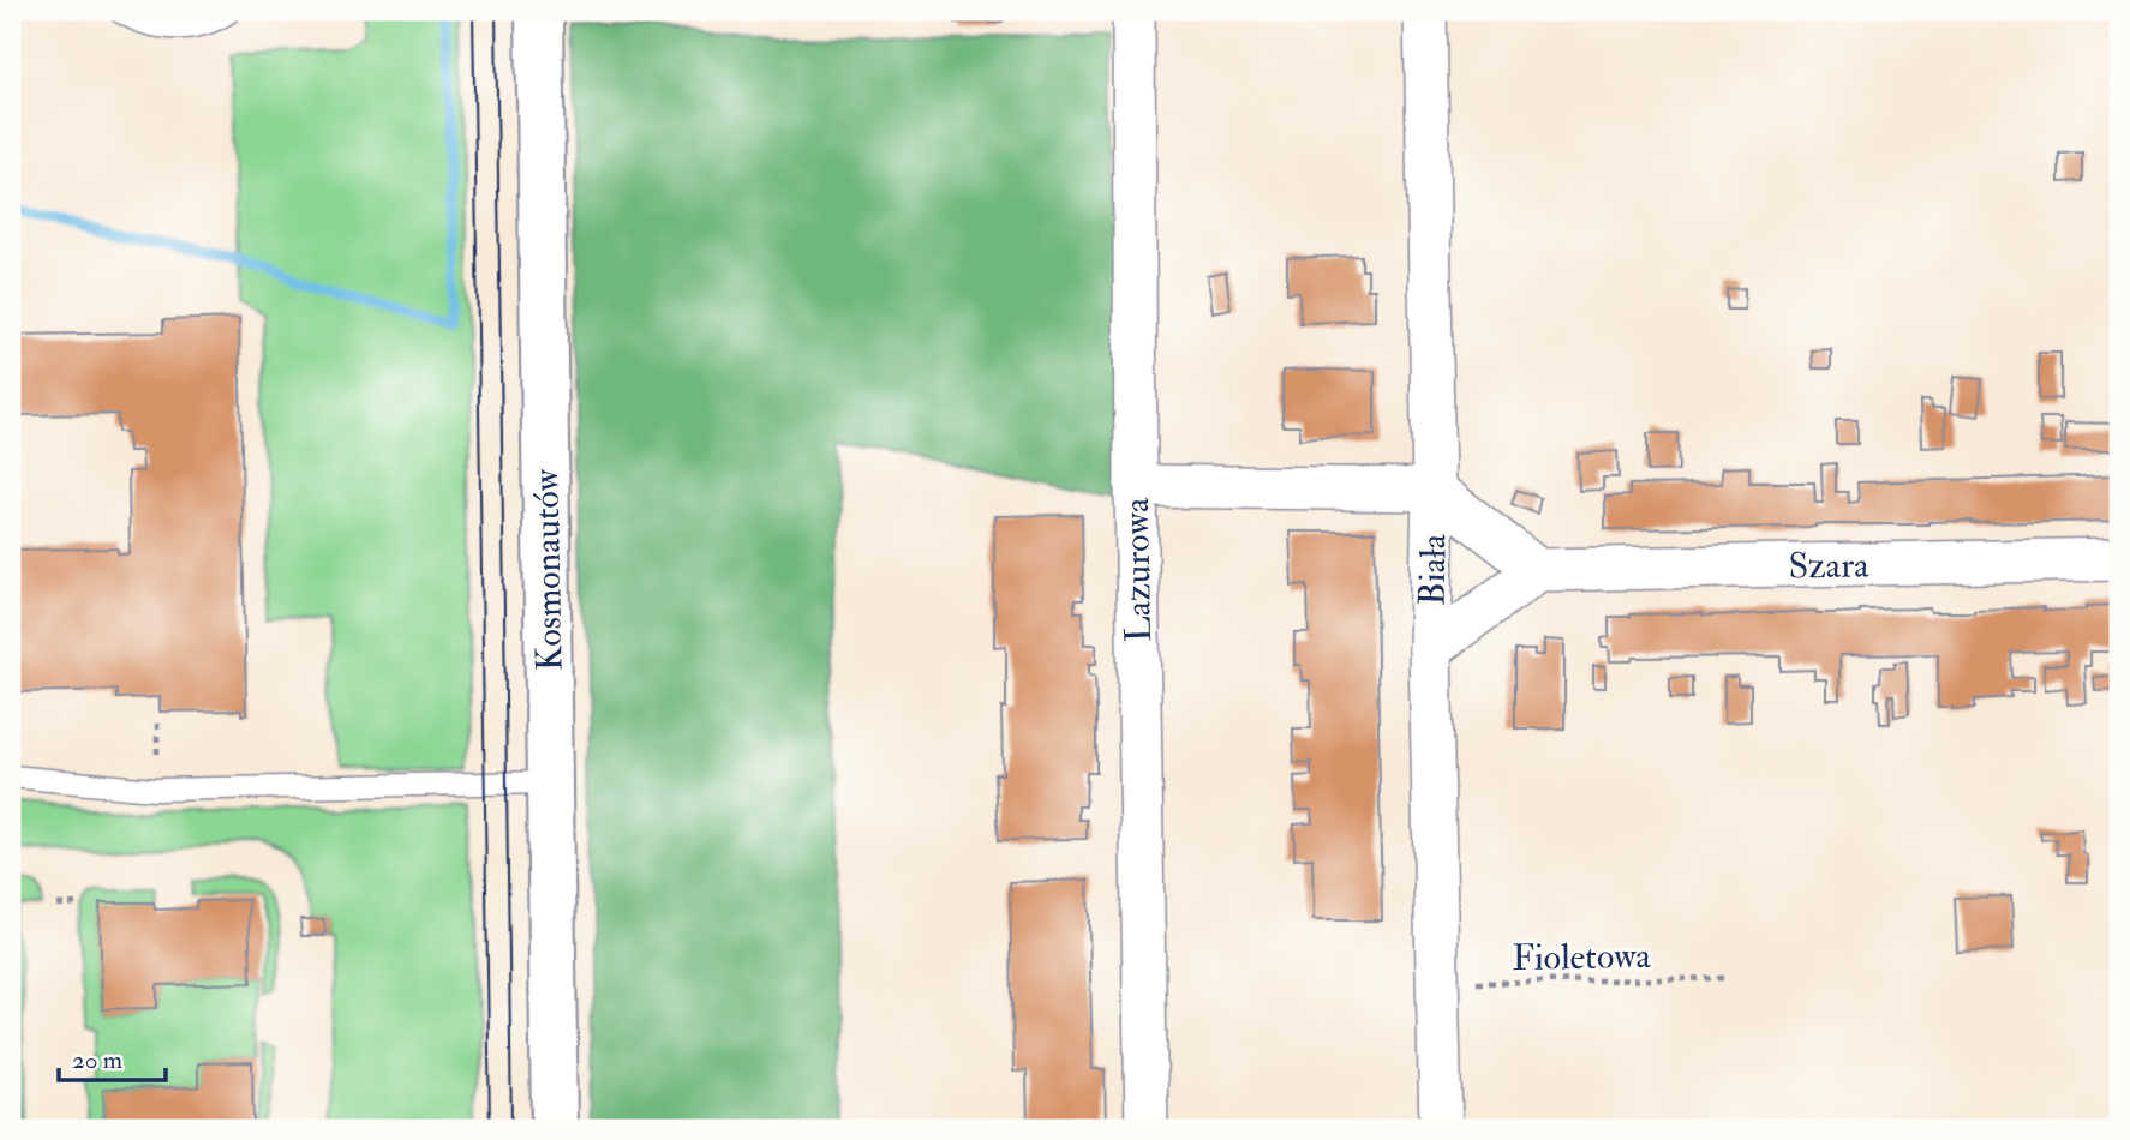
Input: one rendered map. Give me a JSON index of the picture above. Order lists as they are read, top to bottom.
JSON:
{
  "streets": {
    "main road": ["Kosmonautów"],
    "street": ["Szara", "Lazurowa", "Biała"],
    "path": ["Fioletowa"]
  },
  "crossings": [
    ["Biała", "Fioletowa"]
  ],
  "scale_bar": "20 m"
}
